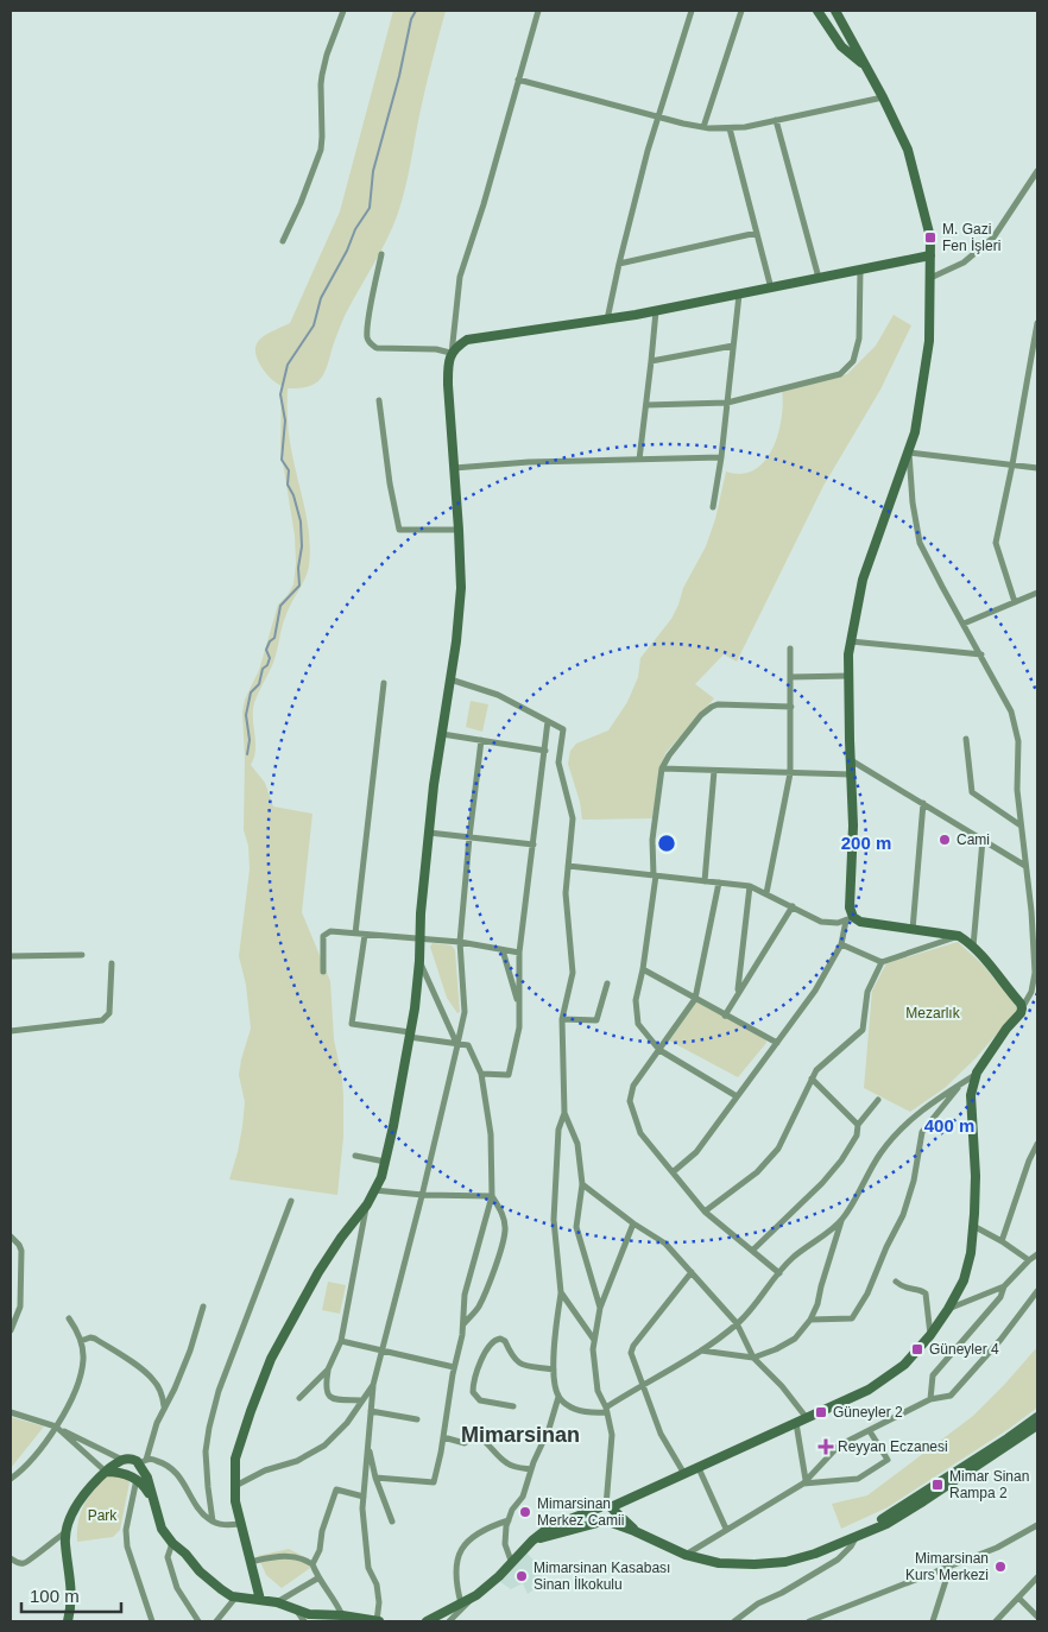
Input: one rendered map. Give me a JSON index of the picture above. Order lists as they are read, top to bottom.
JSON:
{
  "districts": ["Mimarsinan"],
  "parks": ["Mezarlık", "Park"],
  "places": {
    "transit": [
      "M. Gazi Fen İşleri",
      "Güneyler 4",
      "Güneyler 2",
      "Mimar Sinan Rampa 2"
    ],
    "other": [
      "Cami",
      "Mimarsinan Merkez Camii",
      "Mimarsinan Kurs Merkezi",
      "Mimarsinan Kasabası Sinan İlkokulu"
    ],
    "health": ["Reyyan Eczanesi"]
  },
  "scale_bar": "100 m",
  "rings": ["200 m", "400 m"]
}
